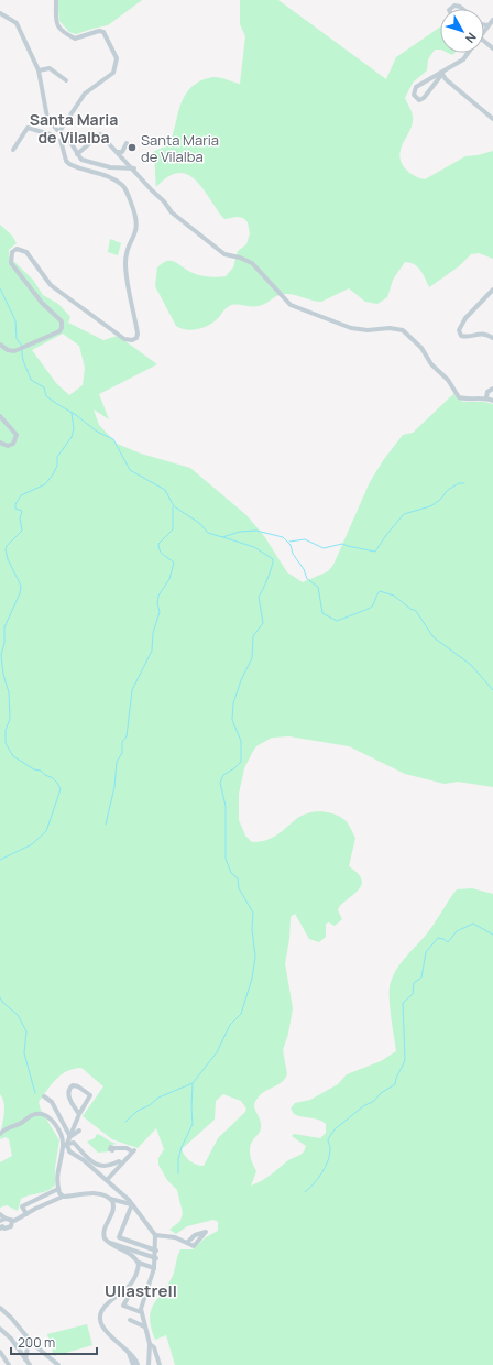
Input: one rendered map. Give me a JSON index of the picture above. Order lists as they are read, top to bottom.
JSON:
{
  "districts": ["Santa Maria de Vilalba", "Ullastrell"],
  "places": ["Santa Maria de Vilalba"],
  "scale_bar": "200 m",
  "north": "bottom right"
}
